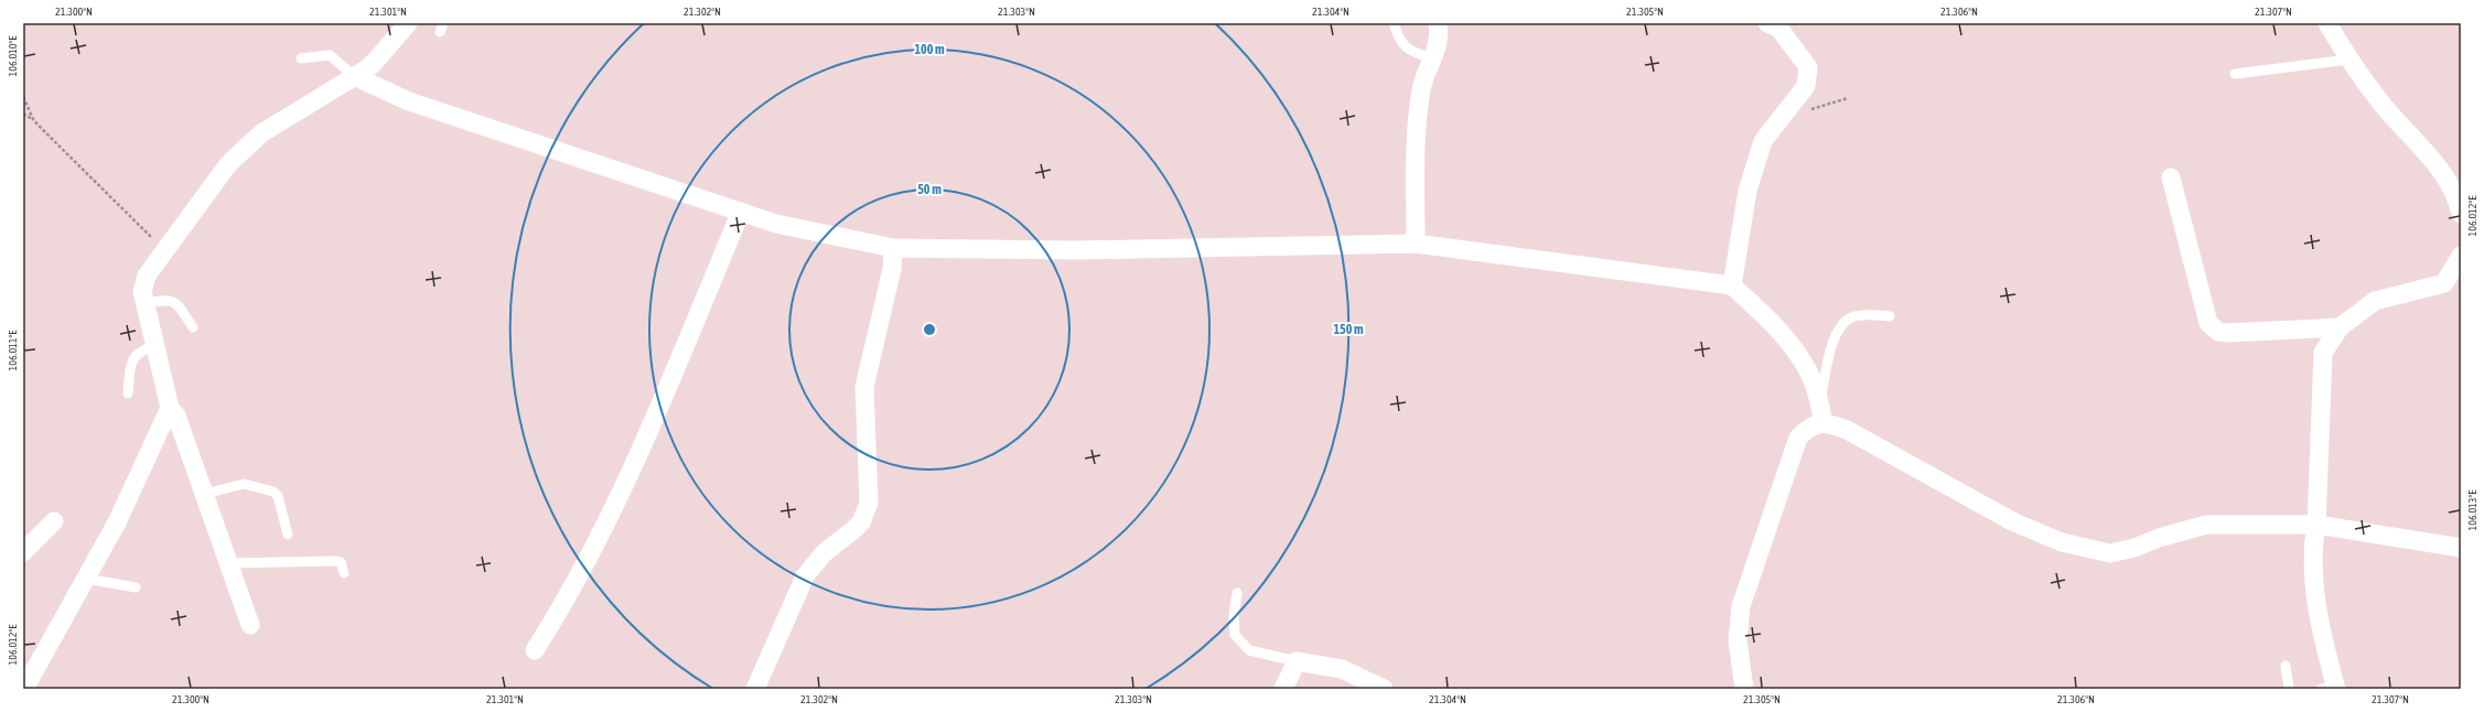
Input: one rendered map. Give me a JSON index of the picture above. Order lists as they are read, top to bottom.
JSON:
{
  "coordinates": [
    "21.300°N",
    "21.301°N",
    "21.302°N",
    "21.303°N",
    "21.304°N",
    "21.305°N",
    "21.306°N",
    "21.307°N",
    "106.010°E",
    "106.012°E",
    "106.011°E",
    "106.013°E"
  ],
  "rings": ["100 m", "50 m", "150 m"]
}
